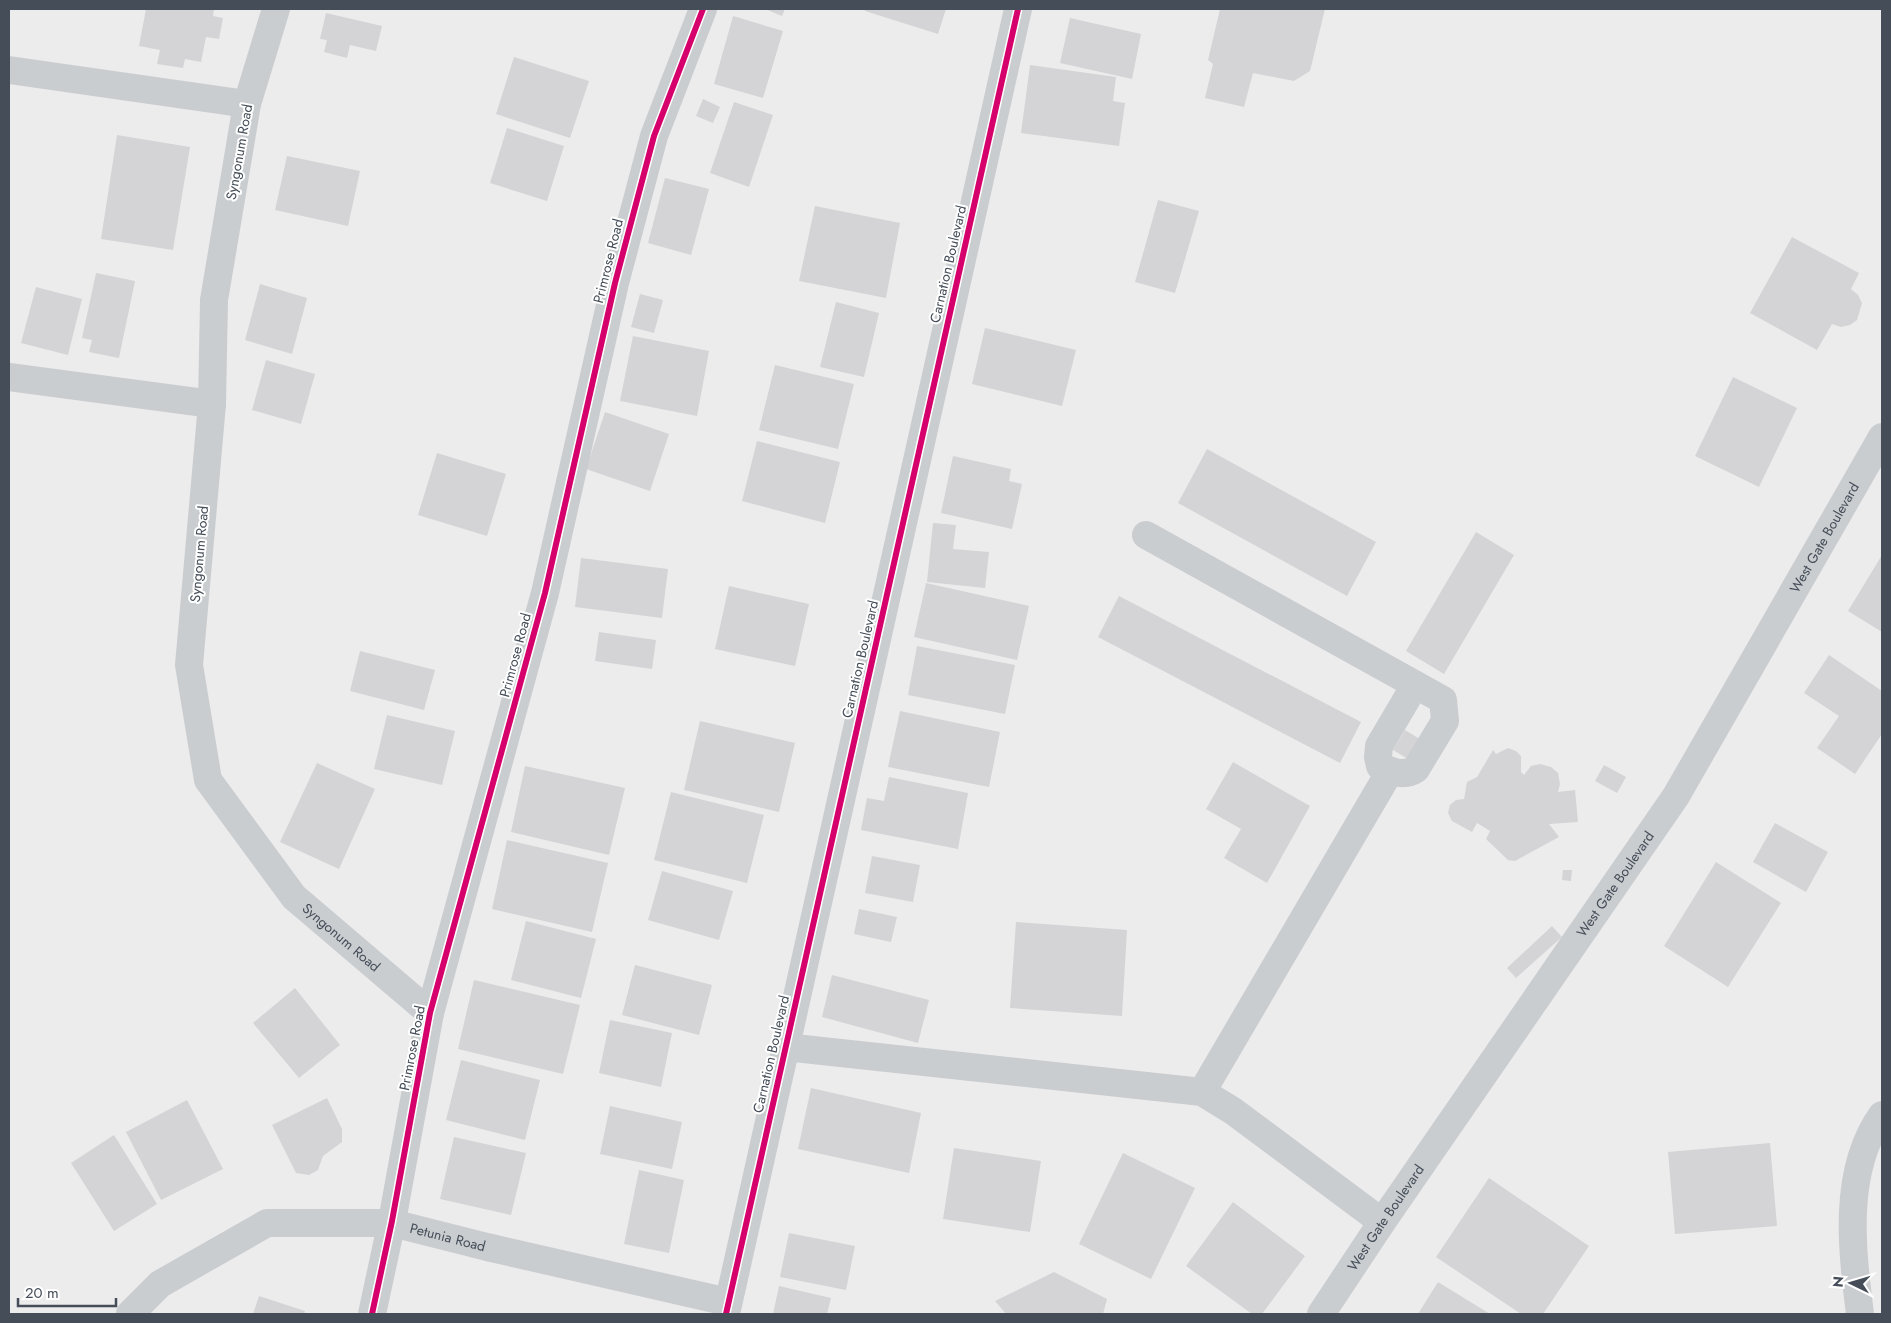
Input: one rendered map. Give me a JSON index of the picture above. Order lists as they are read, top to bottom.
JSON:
{
  "streets": {
    "street": [
      "Syngonum Road",
      "Primrose Road",
      "Carnation Boulevard",
      "West Gate Boulevard",
      "Petunia Road"
    ]
  },
  "crossings": [
    ["Syngonum Road", "Primrose Road"],
    ["Primrose Road", "Petunia Road"],
    ["Carnation Boulevard", "Petunia Road"]
  ],
  "scale_bar": "20 m",
  "north": "left"
}
